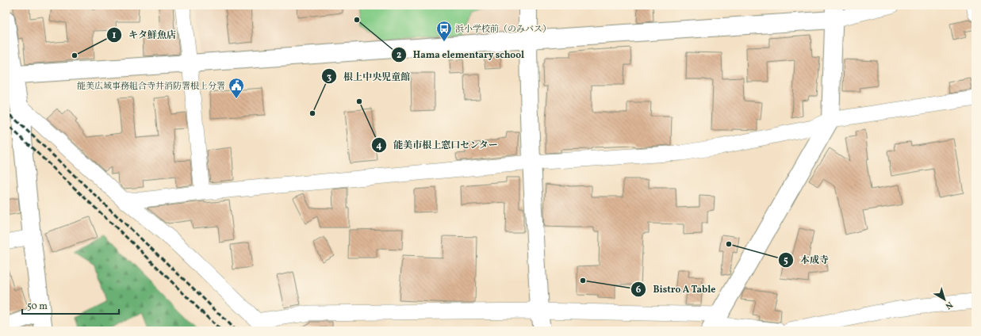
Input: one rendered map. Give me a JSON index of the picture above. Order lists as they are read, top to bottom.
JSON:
{
  "places": {
    "other": [
      "Hama elementary school",
      "キタ鮮魚店",
      "能美市根上窓口センター",
      "根上中央児童館",
      "本成寺",
      "Bistro A Table"
    ],
    "bus stop": ["浜小学校前（のみバス）"],
    "public building": ["能美広域事務組合寺井消防署根上分署"]
  },
  "scale_bar": "50 m",
  "north": "bottom right"
}
